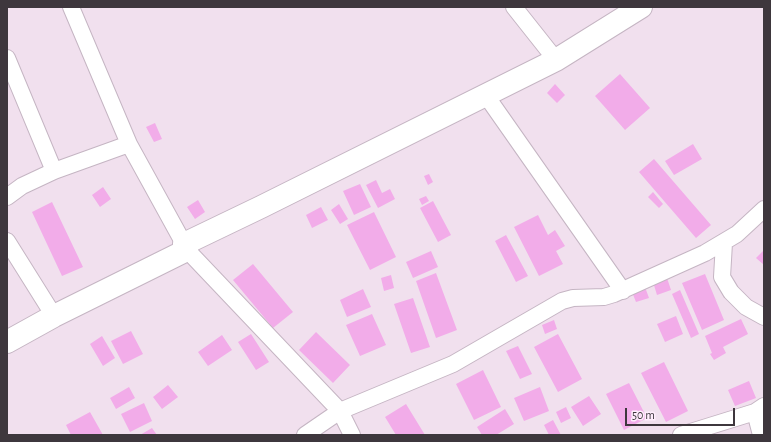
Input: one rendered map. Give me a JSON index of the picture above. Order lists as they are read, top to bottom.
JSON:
{
  "scale_bar": "50 m"
}
